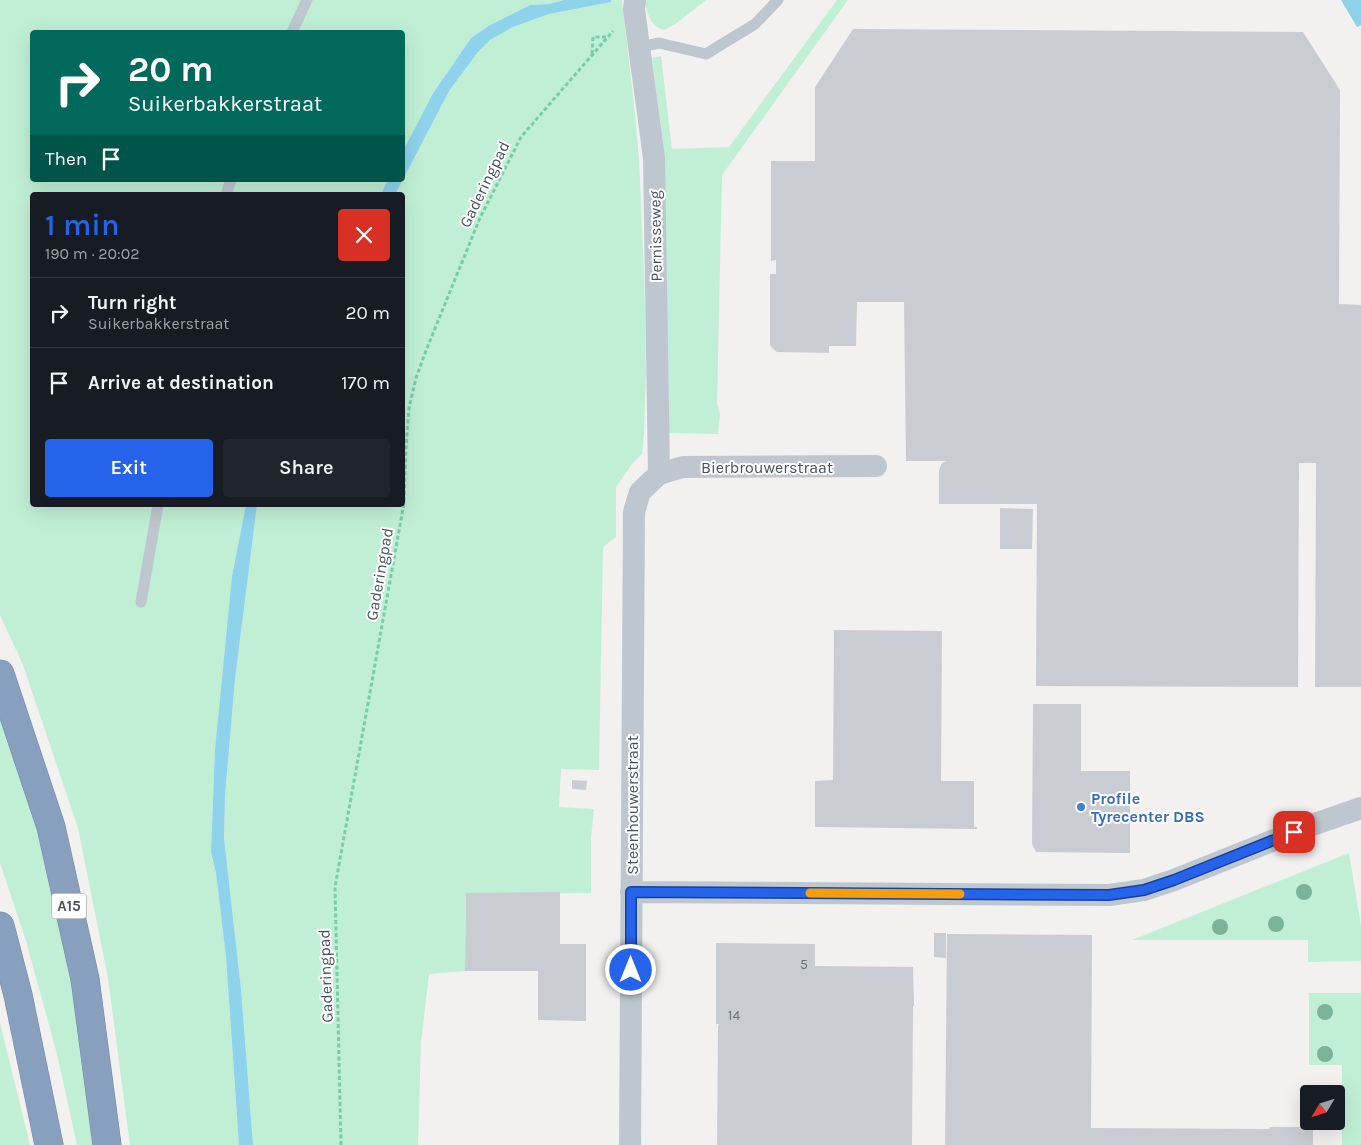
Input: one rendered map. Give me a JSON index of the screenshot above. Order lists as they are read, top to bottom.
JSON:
{
  "streets": {
    "highway": ["A15"],
    "street": ["Pernisseweg", "Bierbrouwerstraat", "Steenhouwerstraat"],
    "path": ["Gaderingpad"]
  },
  "crossings": [
    ["Gaderingpad", "Pernisseweg"],
    ["Pernisseweg", "Bierbrouwerstraat"],
    ["Pernisseweg", "Steenhouwerstraat"],
    ["Bierbrouwerstraat", "Steenhouwerstraat"]
  ],
  "places": ["Profile Tyrecenter DBS"],
  "house_numbers": ["5", "14"],
  "north": "bottom left",
  "page": {
    "turn": ["20 m", "Suikerbakkerstraat"],
    "then": "Then",
    "heading": ["1 min", "190 m · 20:02"],
    "list": [
      {
        "name": "Turn right",
        "note": "Suikerbakkerstraat",
        "value": "20 m"
      },
      {
        "name": "Arrive at destination",
        "value": "170 m"
      }
    ],
    "buttons": ["Exit", "Share"]
  }
}
